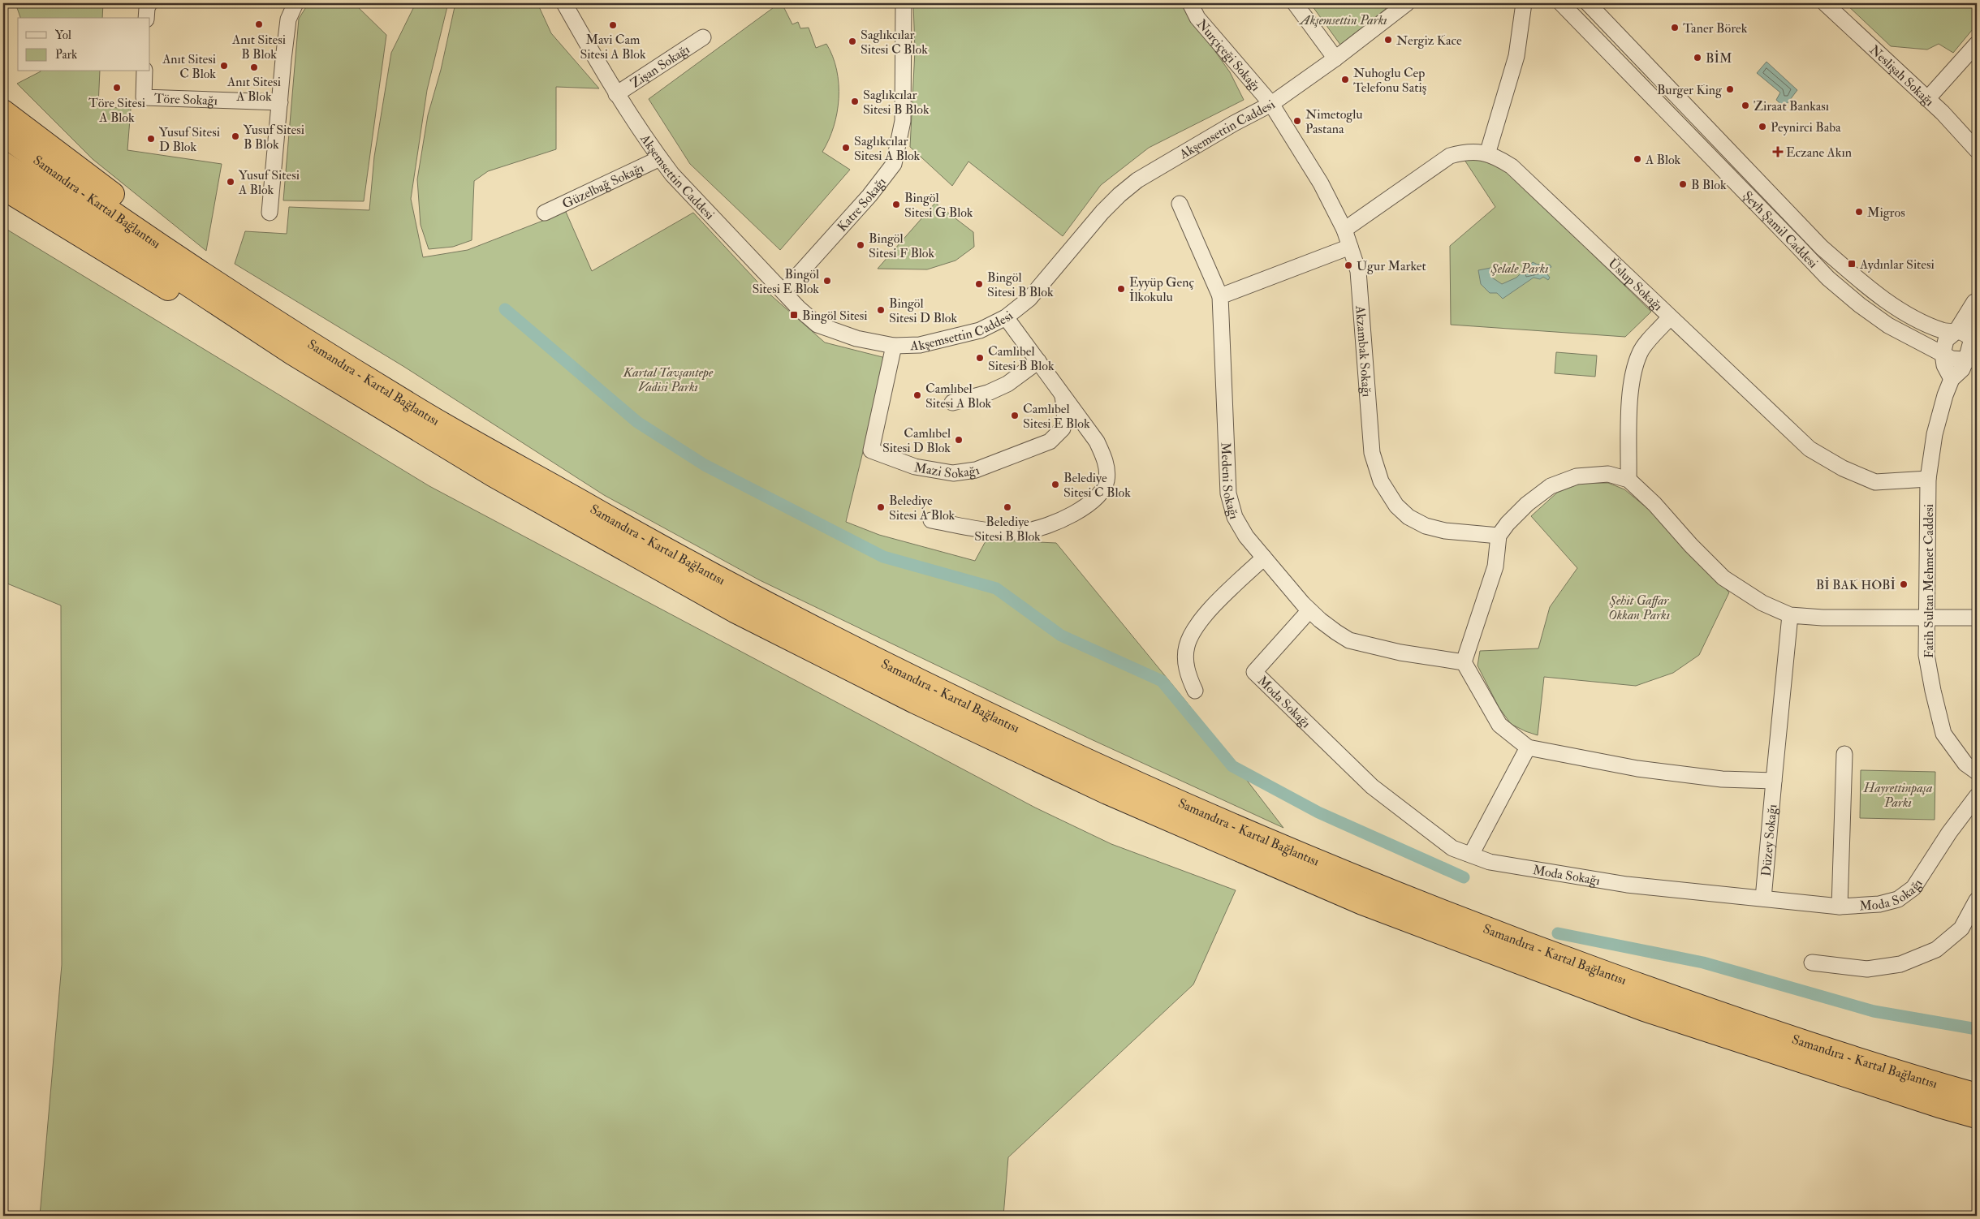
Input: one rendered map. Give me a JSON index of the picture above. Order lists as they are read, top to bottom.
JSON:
{
  "streets": {
    "highway": ["Samandıra - Kartal Bağlantısı"],
    "street": [
      "Nurçiçeği Sokağı",
      "Zişan Sokağı",
      "Neslişah Sokağı",
      "Töre Sokağı",
      "Akşemsettin Caddesi",
      "Güzelbağ Sokağı",
      "Katre Sokağı",
      "Şeyh Şamil Caddesi",
      "Üslup Sokağı",
      "Akzambak Sokağı",
      "Mazi Sokağı",
      "Medeni Sokağı",
      "Fatih Sultan Mehmet Caddesi",
      "Moda Sokağı",
      "Düzey Sokağı"
    ]
  },
  "crossings": [
    ["Nurçiçeği Sokağı", "Akşemsettin Caddesi"],
    ["Nurçiçeği Sokağı", "Akzambak Sokağı"],
    ["Zişan Sokağı", "Akşemsettin Caddesi"],
    ["Akşemsettin Caddesi", "Güzelbağ Sokağı"],
    ["Akşemsettin Caddesi", "Katre Sokağı"],
    ["Akşemsettin Caddesi", "Akzambak Sokağı"],
    ["Akşemsettin Caddesi", "Mazi Sokağı"],
    ["Şeyh Şamil Caddesi", "Fatih Sultan Mehmet Caddesi"],
    ["Üslup Sokağı", "Akzambak Sokağı"],
    ["Üslup Sokağı", "Fatih Sultan Mehmet Caddesi"],
    ["Medeni Sokağı", "Moda Sokağı"],
    ["Moda Sokağı", "Düzey Sokağı"]
  ],
  "parks": [
    "Akşemsettin Parkı",
    "Şelale Parkı",
    "Kartal Tavşantepe Vadisi Parkı",
    "Şehit Gaffar Okkan Parkı",
    "Hayrettinpaşa Parkı"
  ],
  "places": {
    "other": [
      "Anıt Sitesi B Blok",
      "Mavi Cam Sitesi A Blok",
      "Taner Börek",
      "Nergiz Kace",
      "Saglıkcılar Sitesi C Blok",
      "BİM",
      "Anıt Sitesi C Blok",
      "Anıt Sitesi A Blok",
      "Nuhoglu Cep Telefonu Satiş",
      "Töre Sitesi A Blok",
      "Burger King",
      "Saglıkcılar Sitesi B Blok",
      "Ziraat Bankası",
      "Nimetoglu Pastana",
      "Peynirci Baba",
      "Yusuf Sitesi B Blok",
      "Yusuf Sitesi D Blok",
      "Saglıkcılar Sitesi A Blok",
      "A Blok",
      "Yusuf Sitesi A Blok",
      "B Blok",
      "Bingöl Sitesi G Blok",
      "Migros",
      "Bingöl Sitesi F Blok",
      "Ugur Market",
      "Bingöl Sitesi E Blok",
      "Bingöl Sitesi B Blok",
      "Eyyüp Genç İlkokulu",
      "Bingöl Sitesi D Blok",
      "Camlıbel Sitesi B Blok",
      "Camlıbel Sitesi A Blok",
      "Camlıbel Sitesi E Blok",
      "Camlıbel Sitesi D Blok",
      "Belediye Sitesi C Blok",
      "Belediye Sitesi A Blok",
      "Belediye Sitesi B Blok",
      "Bİ BAK HOBİ"
    ],
    "health": ["Eczane Akın"],
    "transit": ["Aydınlar Sitesi", "Bingöl Sitesi"]
  },
  "legend": ["Yol", "Park"]
}
